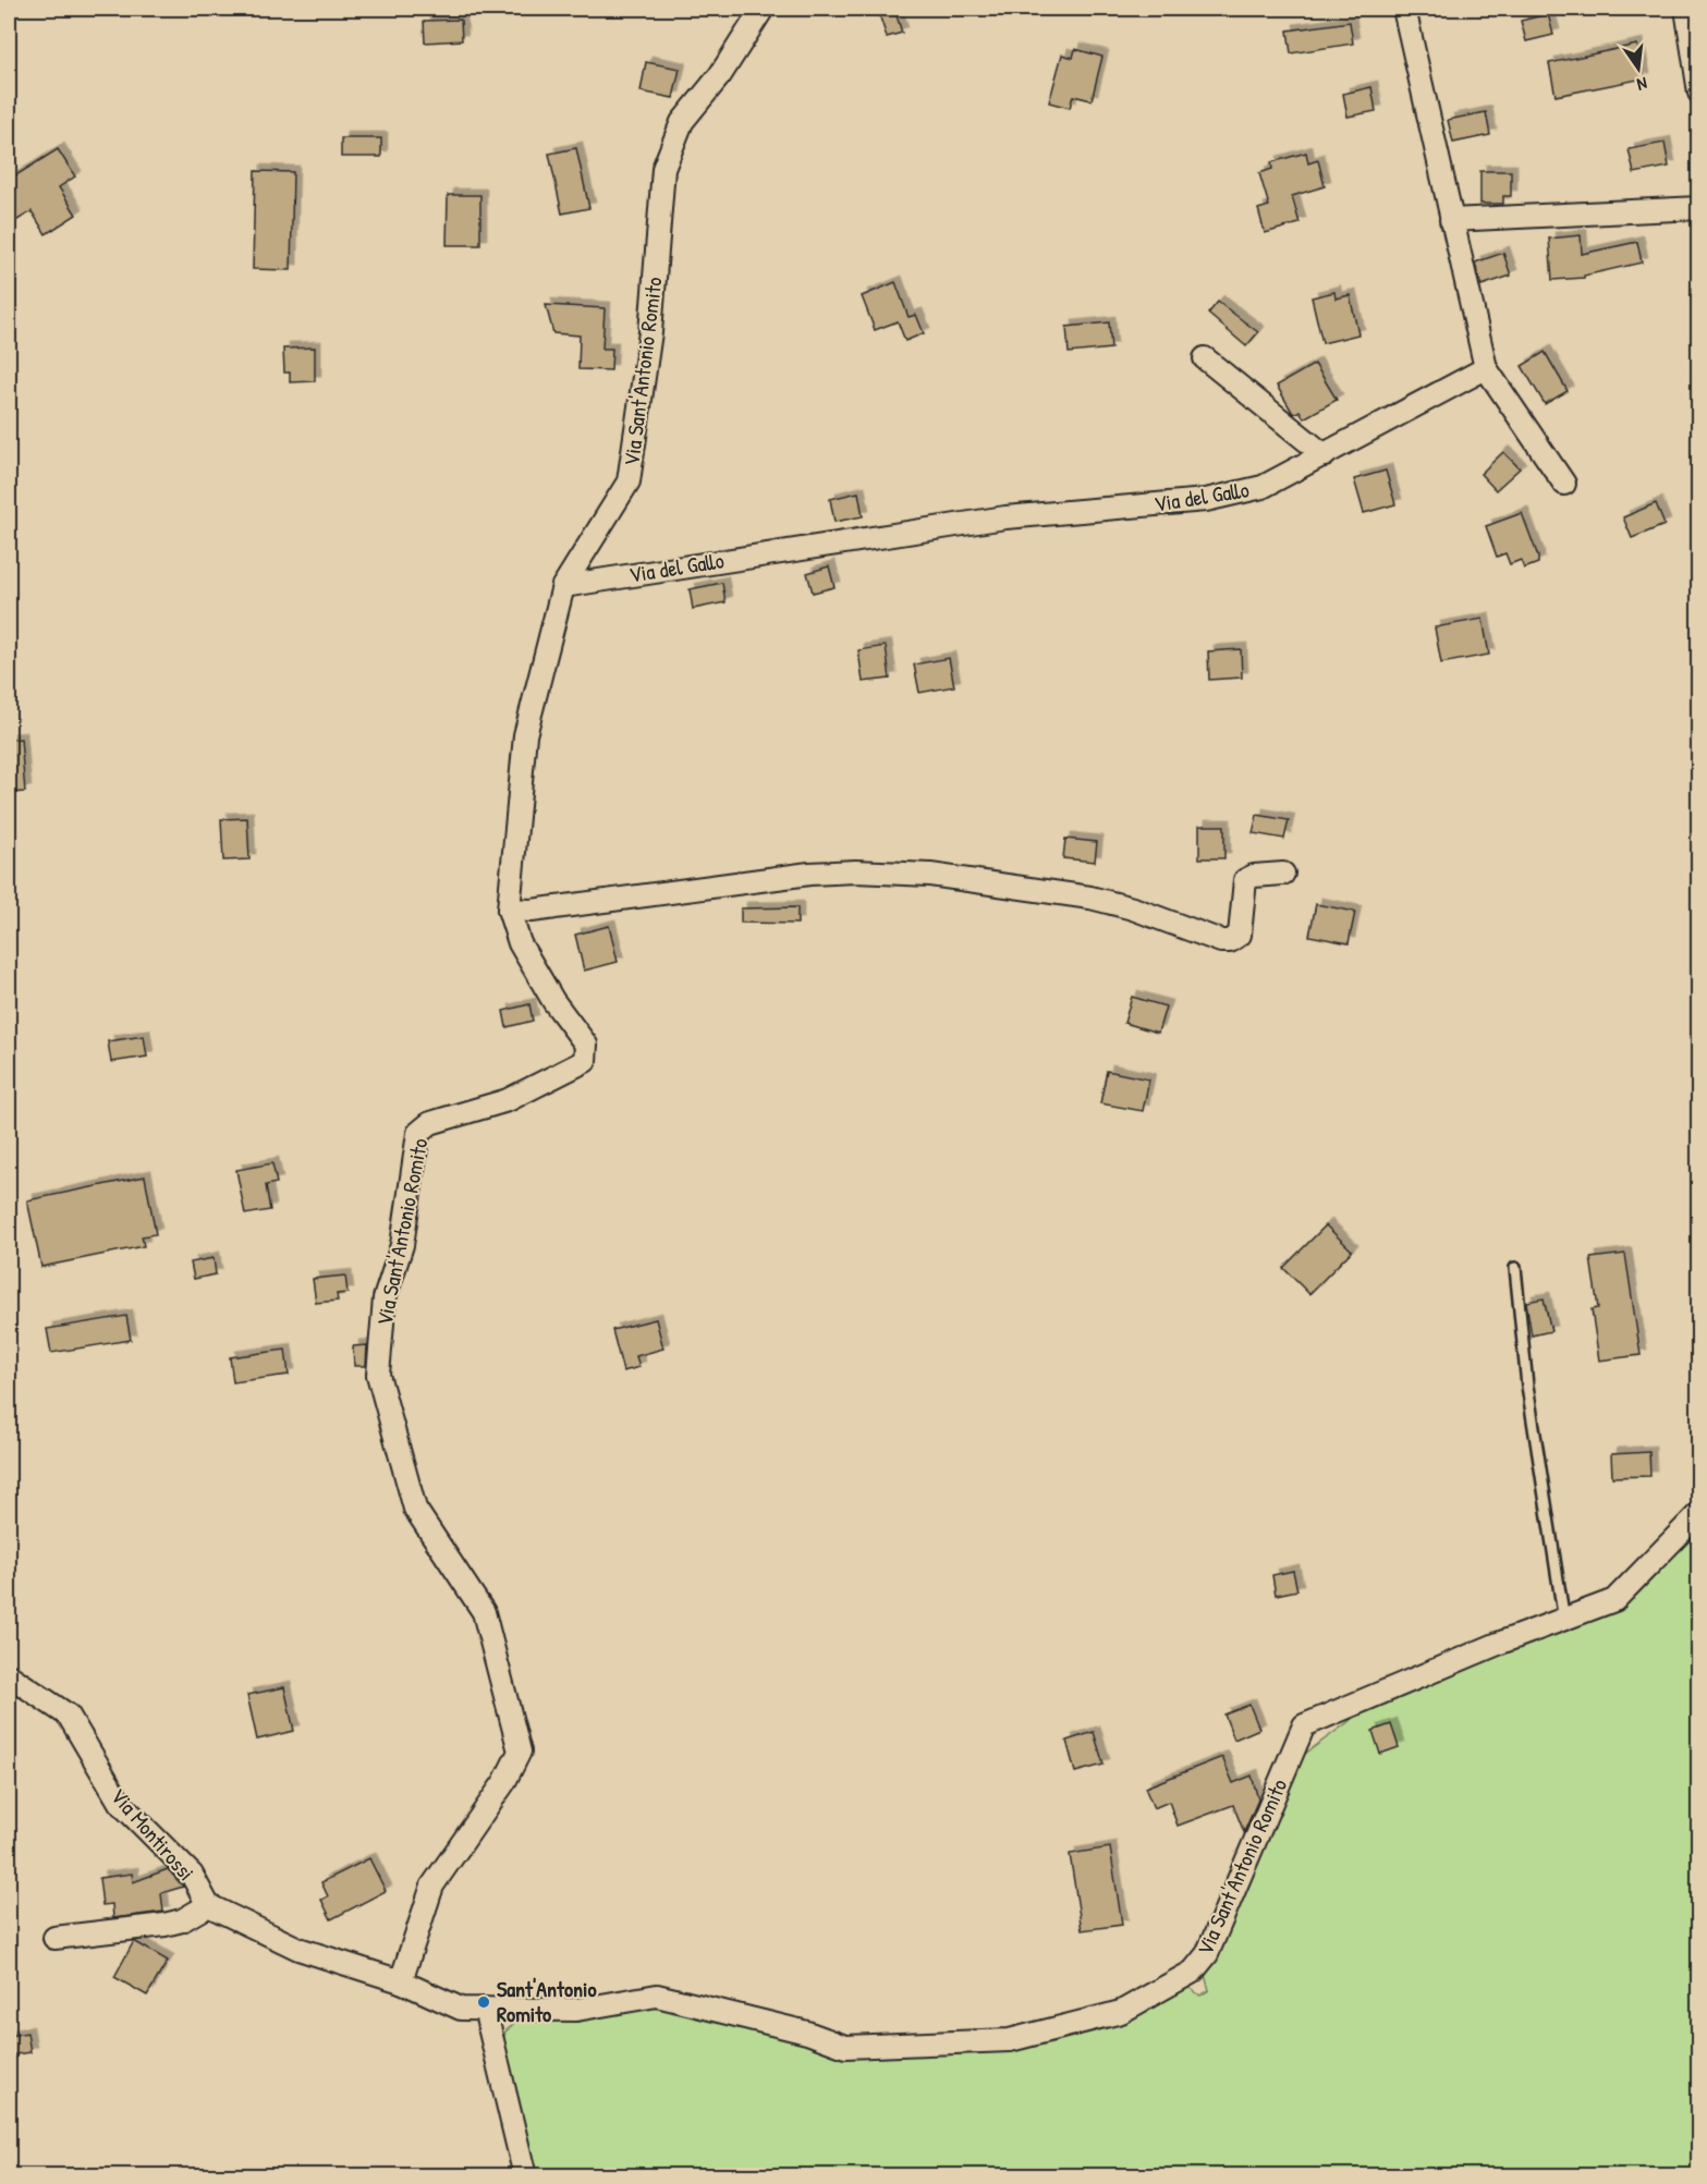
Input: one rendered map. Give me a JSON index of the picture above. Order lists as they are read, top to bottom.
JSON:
{
  "streets": {
    "street": ["Via Sant'Antonio Romito", "Via del Gallo", "Via Montirossi"]
  },
  "crossings": [
    ["Via Sant'Antonio Romito", "Via del Gallo"]
  ],
  "places": ["Sant'Antonio Romito"],
  "north": "bottom"
}
